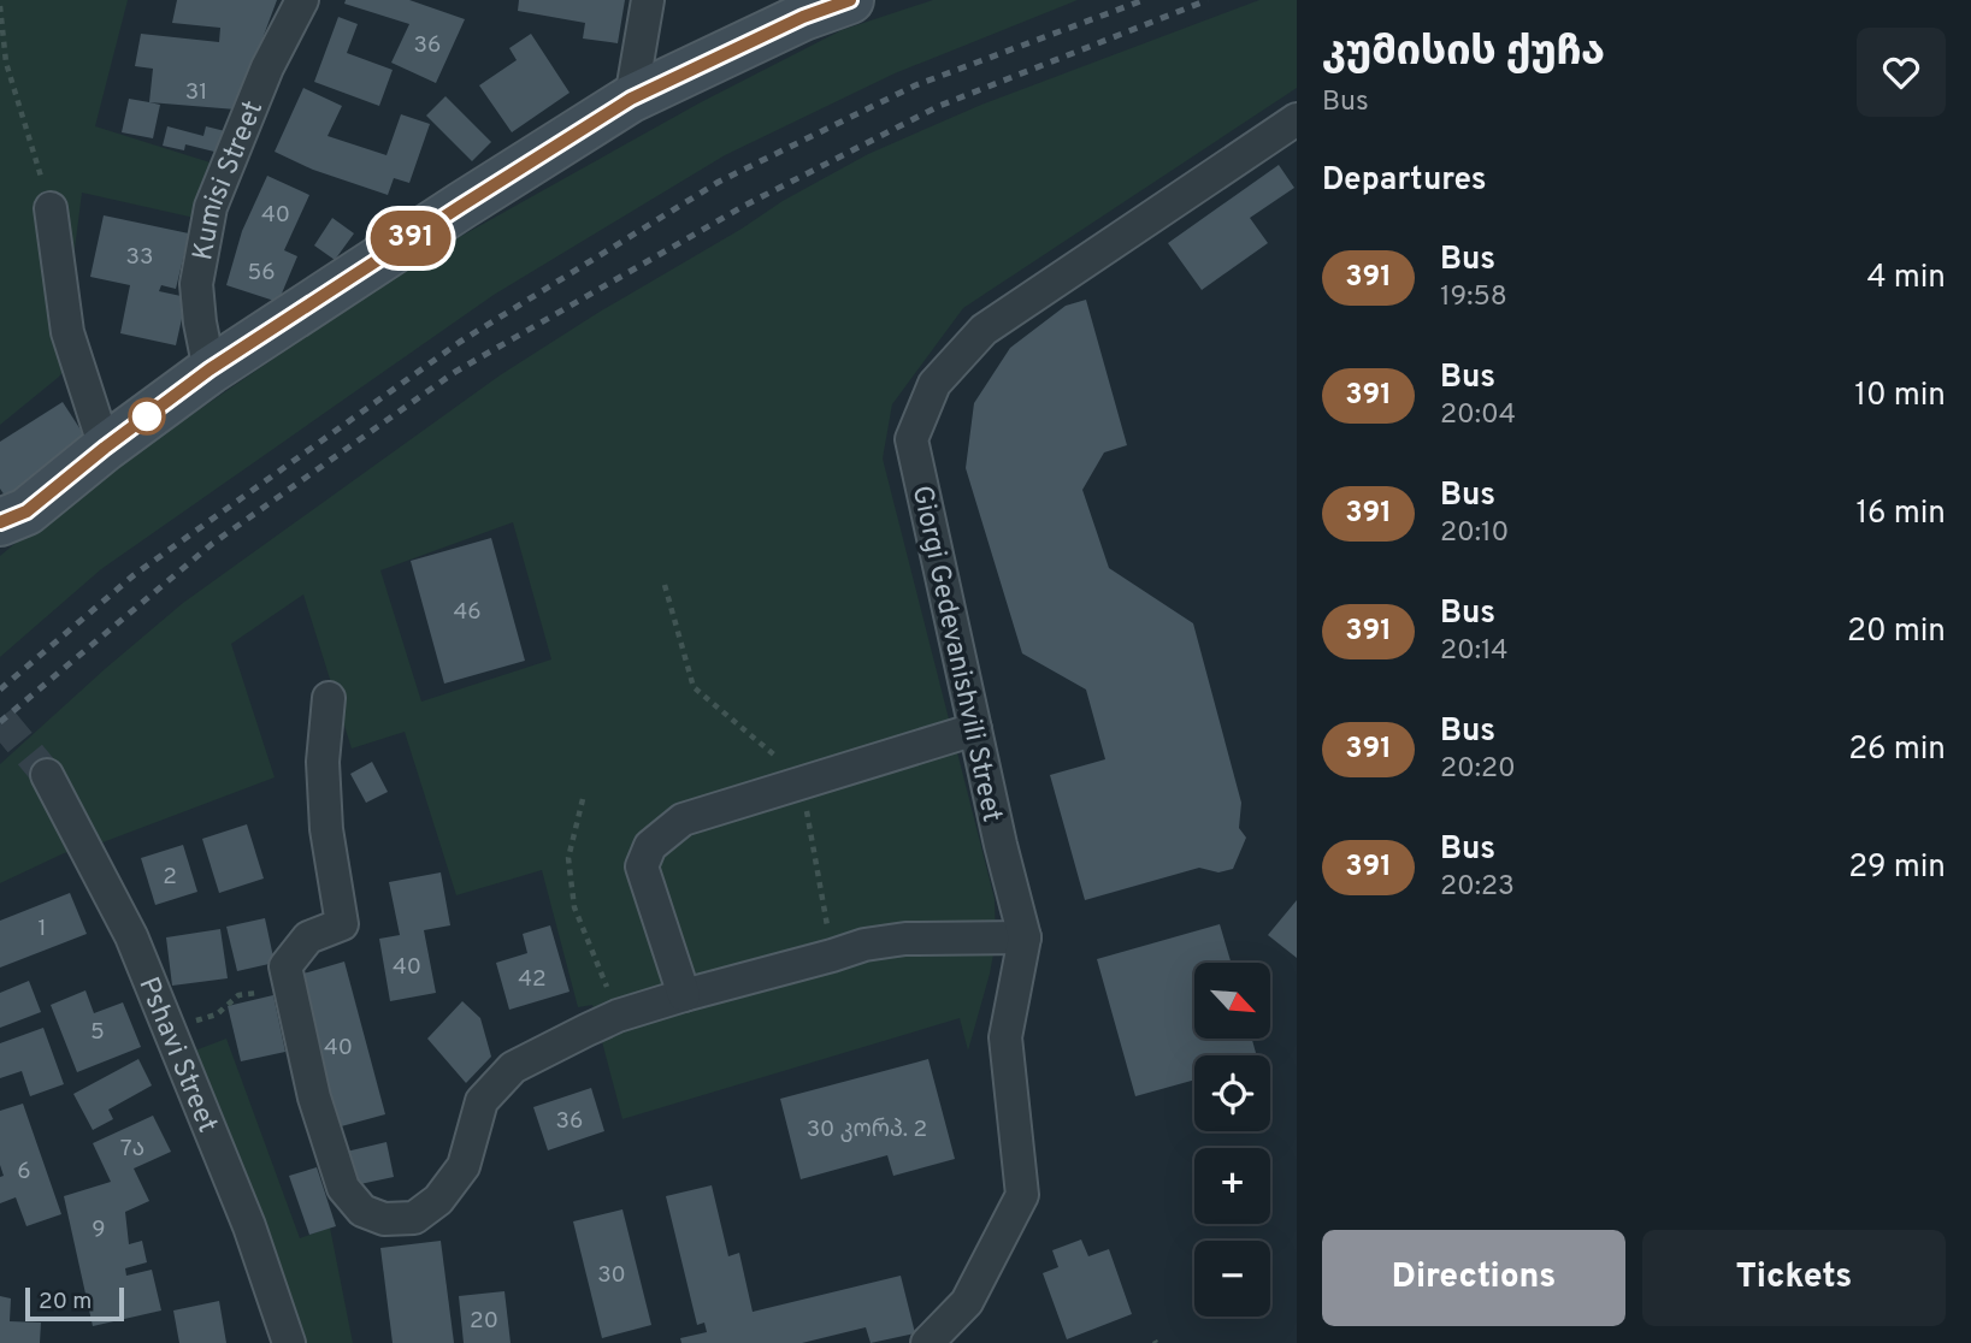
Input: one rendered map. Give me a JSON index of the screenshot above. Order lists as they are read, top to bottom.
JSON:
{
  "streets": {
    "street": ["Kumisi Street", "Giorgi Gedevanishvili Street", "Pshavi Street"]
  },
  "lines": ["bus line 391"],
  "house_numbers": [
    "36",
    "31",
    "40",
    "33",
    "56",
    "46",
    "2",
    "1",
    "40",
    "42",
    "5",
    "40",
    "36",
    "30 კორპ. 2",
    "7ა",
    "6",
    "9",
    "30",
    "20"
  ],
  "scale_bar": "20 m",
  "north": "bottom right",
  "page": {
    "on_map": "391",
    "heading": [
      ["კუმისის ქუჩა", "Bus"],
      "Departures"
    ],
    "list": [
      {
        "mark": "391",
        "name": "Bus",
        "note": "19:58",
        "value": "4 min"
      },
      {
        "mark": "391",
        "name": "Bus",
        "note": "20:04",
        "value": "10 min"
      },
      {
        "mark": "391",
        "name": "Bus",
        "note": "20:10",
        "value": "16 min"
      },
      {
        "mark": "391",
        "name": "Bus",
        "note": "20:14",
        "value": "20 min"
      },
      {
        "mark": "391",
        "name": "Bus",
        "note": "20:20",
        "value": "26 min"
      },
      {
        "mark": "391",
        "name": "Bus",
        "note": "20:23",
        "value": "29 min"
      }
    ],
    "map_buttons": ["+", "−"],
    "buttons": ["Directions", "Tickets"],
    "scale": "20 m"
  }
}
